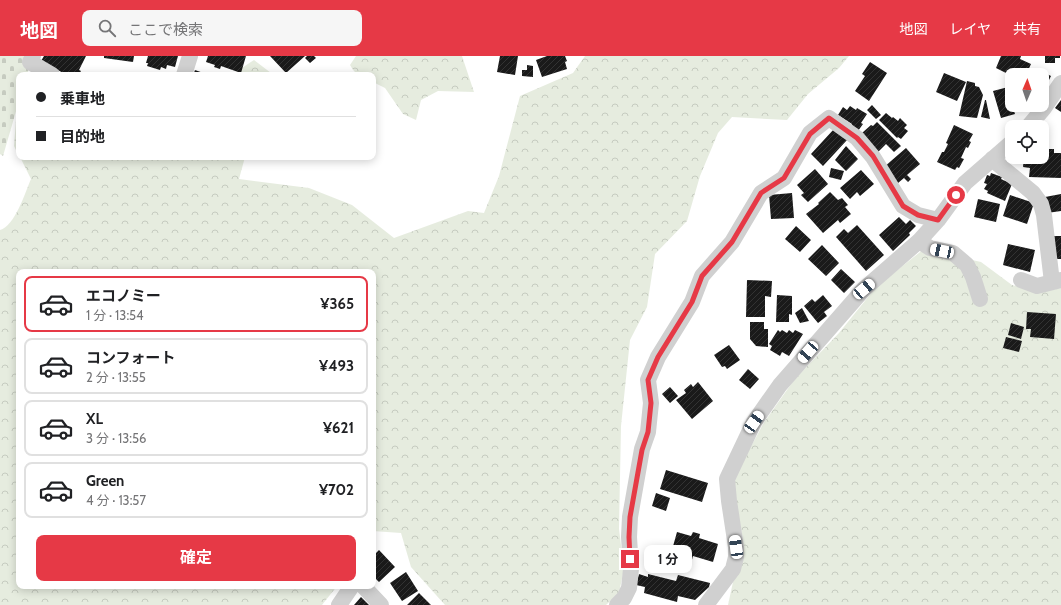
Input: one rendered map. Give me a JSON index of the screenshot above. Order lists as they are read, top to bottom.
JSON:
{
  "north": "top",
  "page": {
    "header": "地図",
    "search": "ここで検索",
    "nav": ["地図", "レイヤ", "共有"],
    "banner": ["乗車地", "目的地"],
    "list": [
      {
        "name": "エコノミー",
        "note": "1 分 · 13:54",
        "value": "¥365"
      },
      {
        "name": "コンフォート",
        "note": "2 分 · 13:55",
        "value": "¥493"
      },
      {
        "name": "XL",
        "note": "3 分 · 13:56",
        "value": "¥621"
      },
      {
        "name": "Green",
        "note": "4 分 · 13:57",
        "value": "¥702"
      }
    ],
    "buttons": "確定",
    "bubble": "1 分"
  }
}
